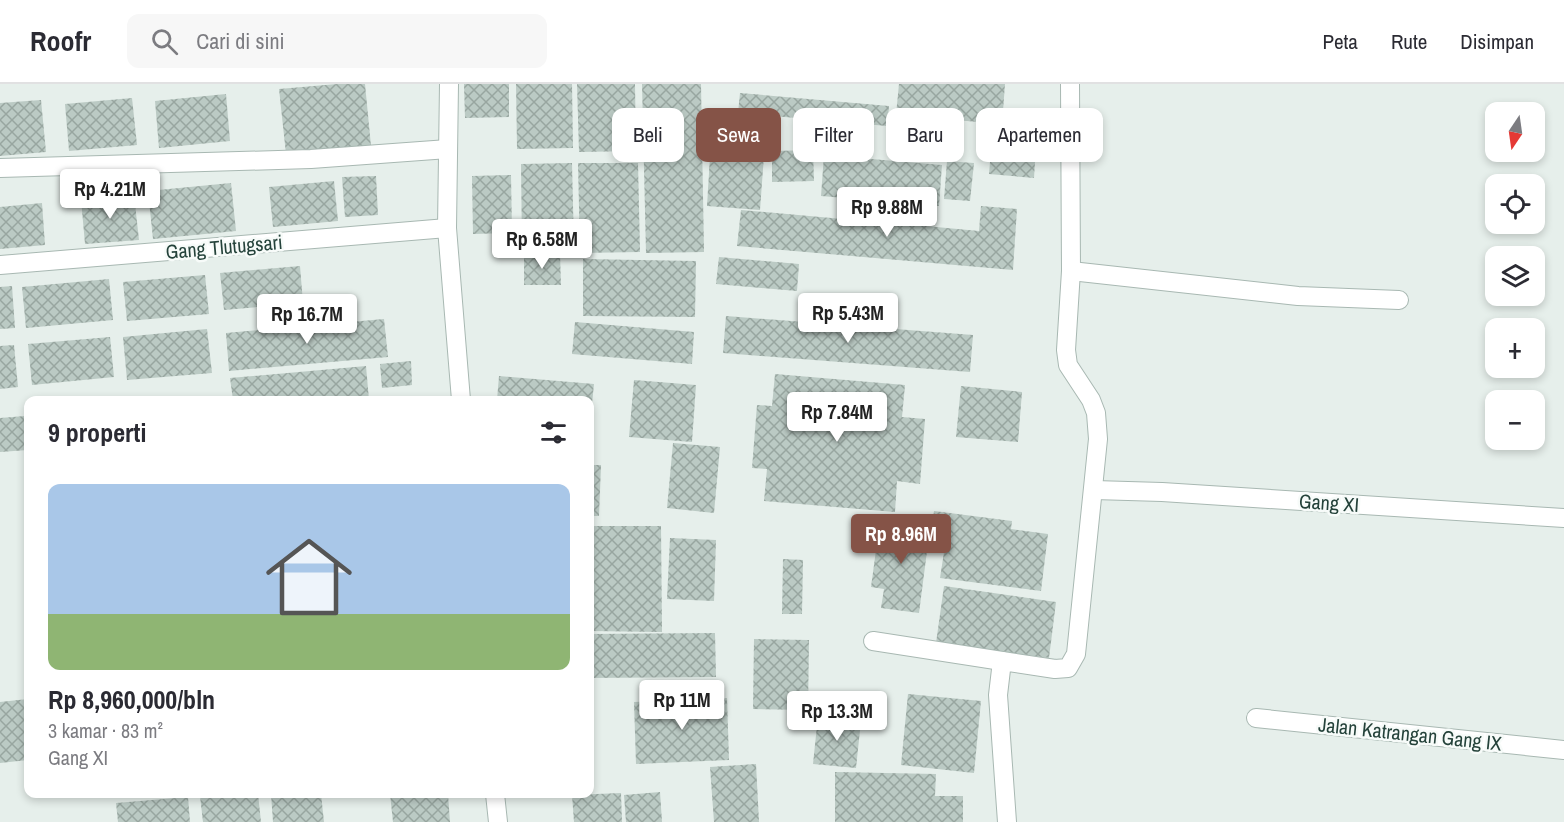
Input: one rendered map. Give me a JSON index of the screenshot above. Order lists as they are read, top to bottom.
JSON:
{
  "streets": {
    "street": ["Gang Tlutugsari", "Gang XI", "Jalan Katrangan Gang IX"]
  },
  "north": "bottom",
  "page": {
    "header": "Roofr",
    "search": "Cari di sini",
    "nav": ["Peta", "Rute", "Disimpan"],
    "map_buttons": ["+", "−"],
    "chip": [
      "Beli",
      "Sewa",
      "Filter",
      "Baru",
      "Apartemen"
    ],
    "price": [
      "Rp 4.21M",
      "Rp 9.88M",
      "Rp 6.58M",
      "Rp 5.43M",
      "Rp 16.7M",
      "Rp 7.84M",
      "Rp 8.96M",
      "Rp 11M",
      "Rp 13.3M"
    ],
    "heading": "9 properti",
    "list": [
      {
        "name": "Rp 8,960,000/bln",
        "note": "3 kamar · 83 m² · Gang XI"
      }
    ]
  }
}
